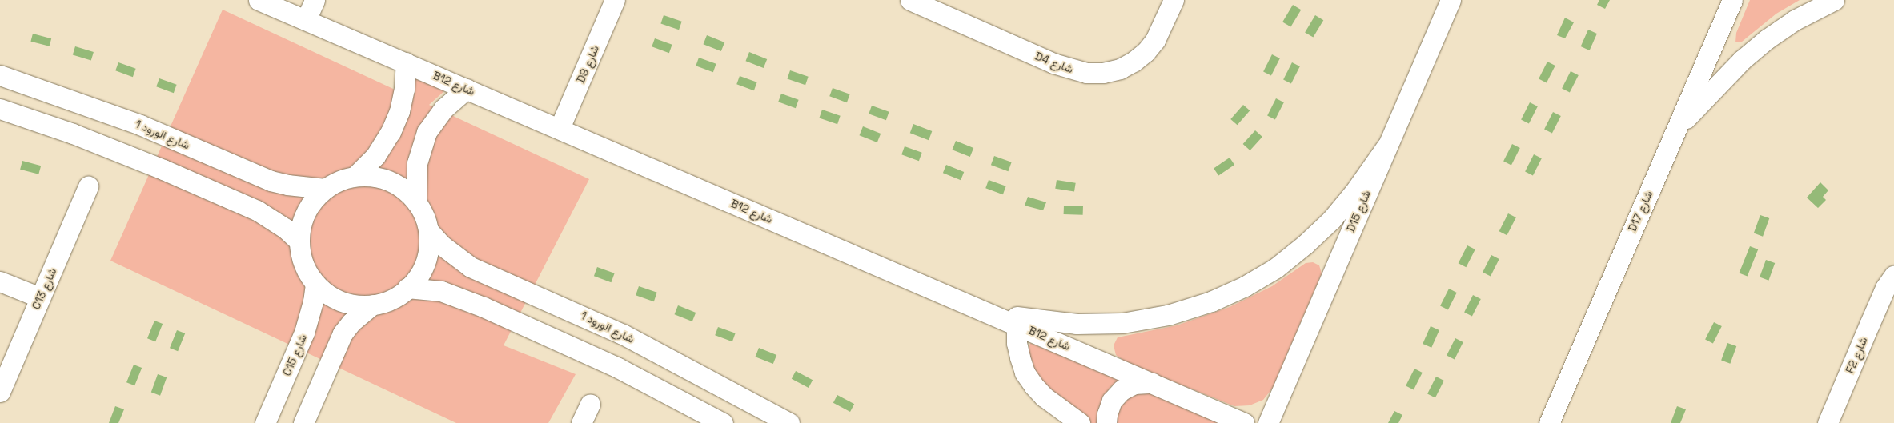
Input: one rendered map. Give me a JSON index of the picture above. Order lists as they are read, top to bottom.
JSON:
{
  "streets": {
    "street": [
      "D4 شارع",
      "D9 شارع",
      "B12 شارع",
      "شارع الورود 1",
      "D15 شارع",
      "D17 شارع",
      "C13 شارع",
      "C15 شارع",
      "F2 شارع"
    ]
  },
  "crossings": [
    ["D9 شارع", "B12 شارع"],
    ["شارع الورود 1", "C15 شارع"]
  ]
}
